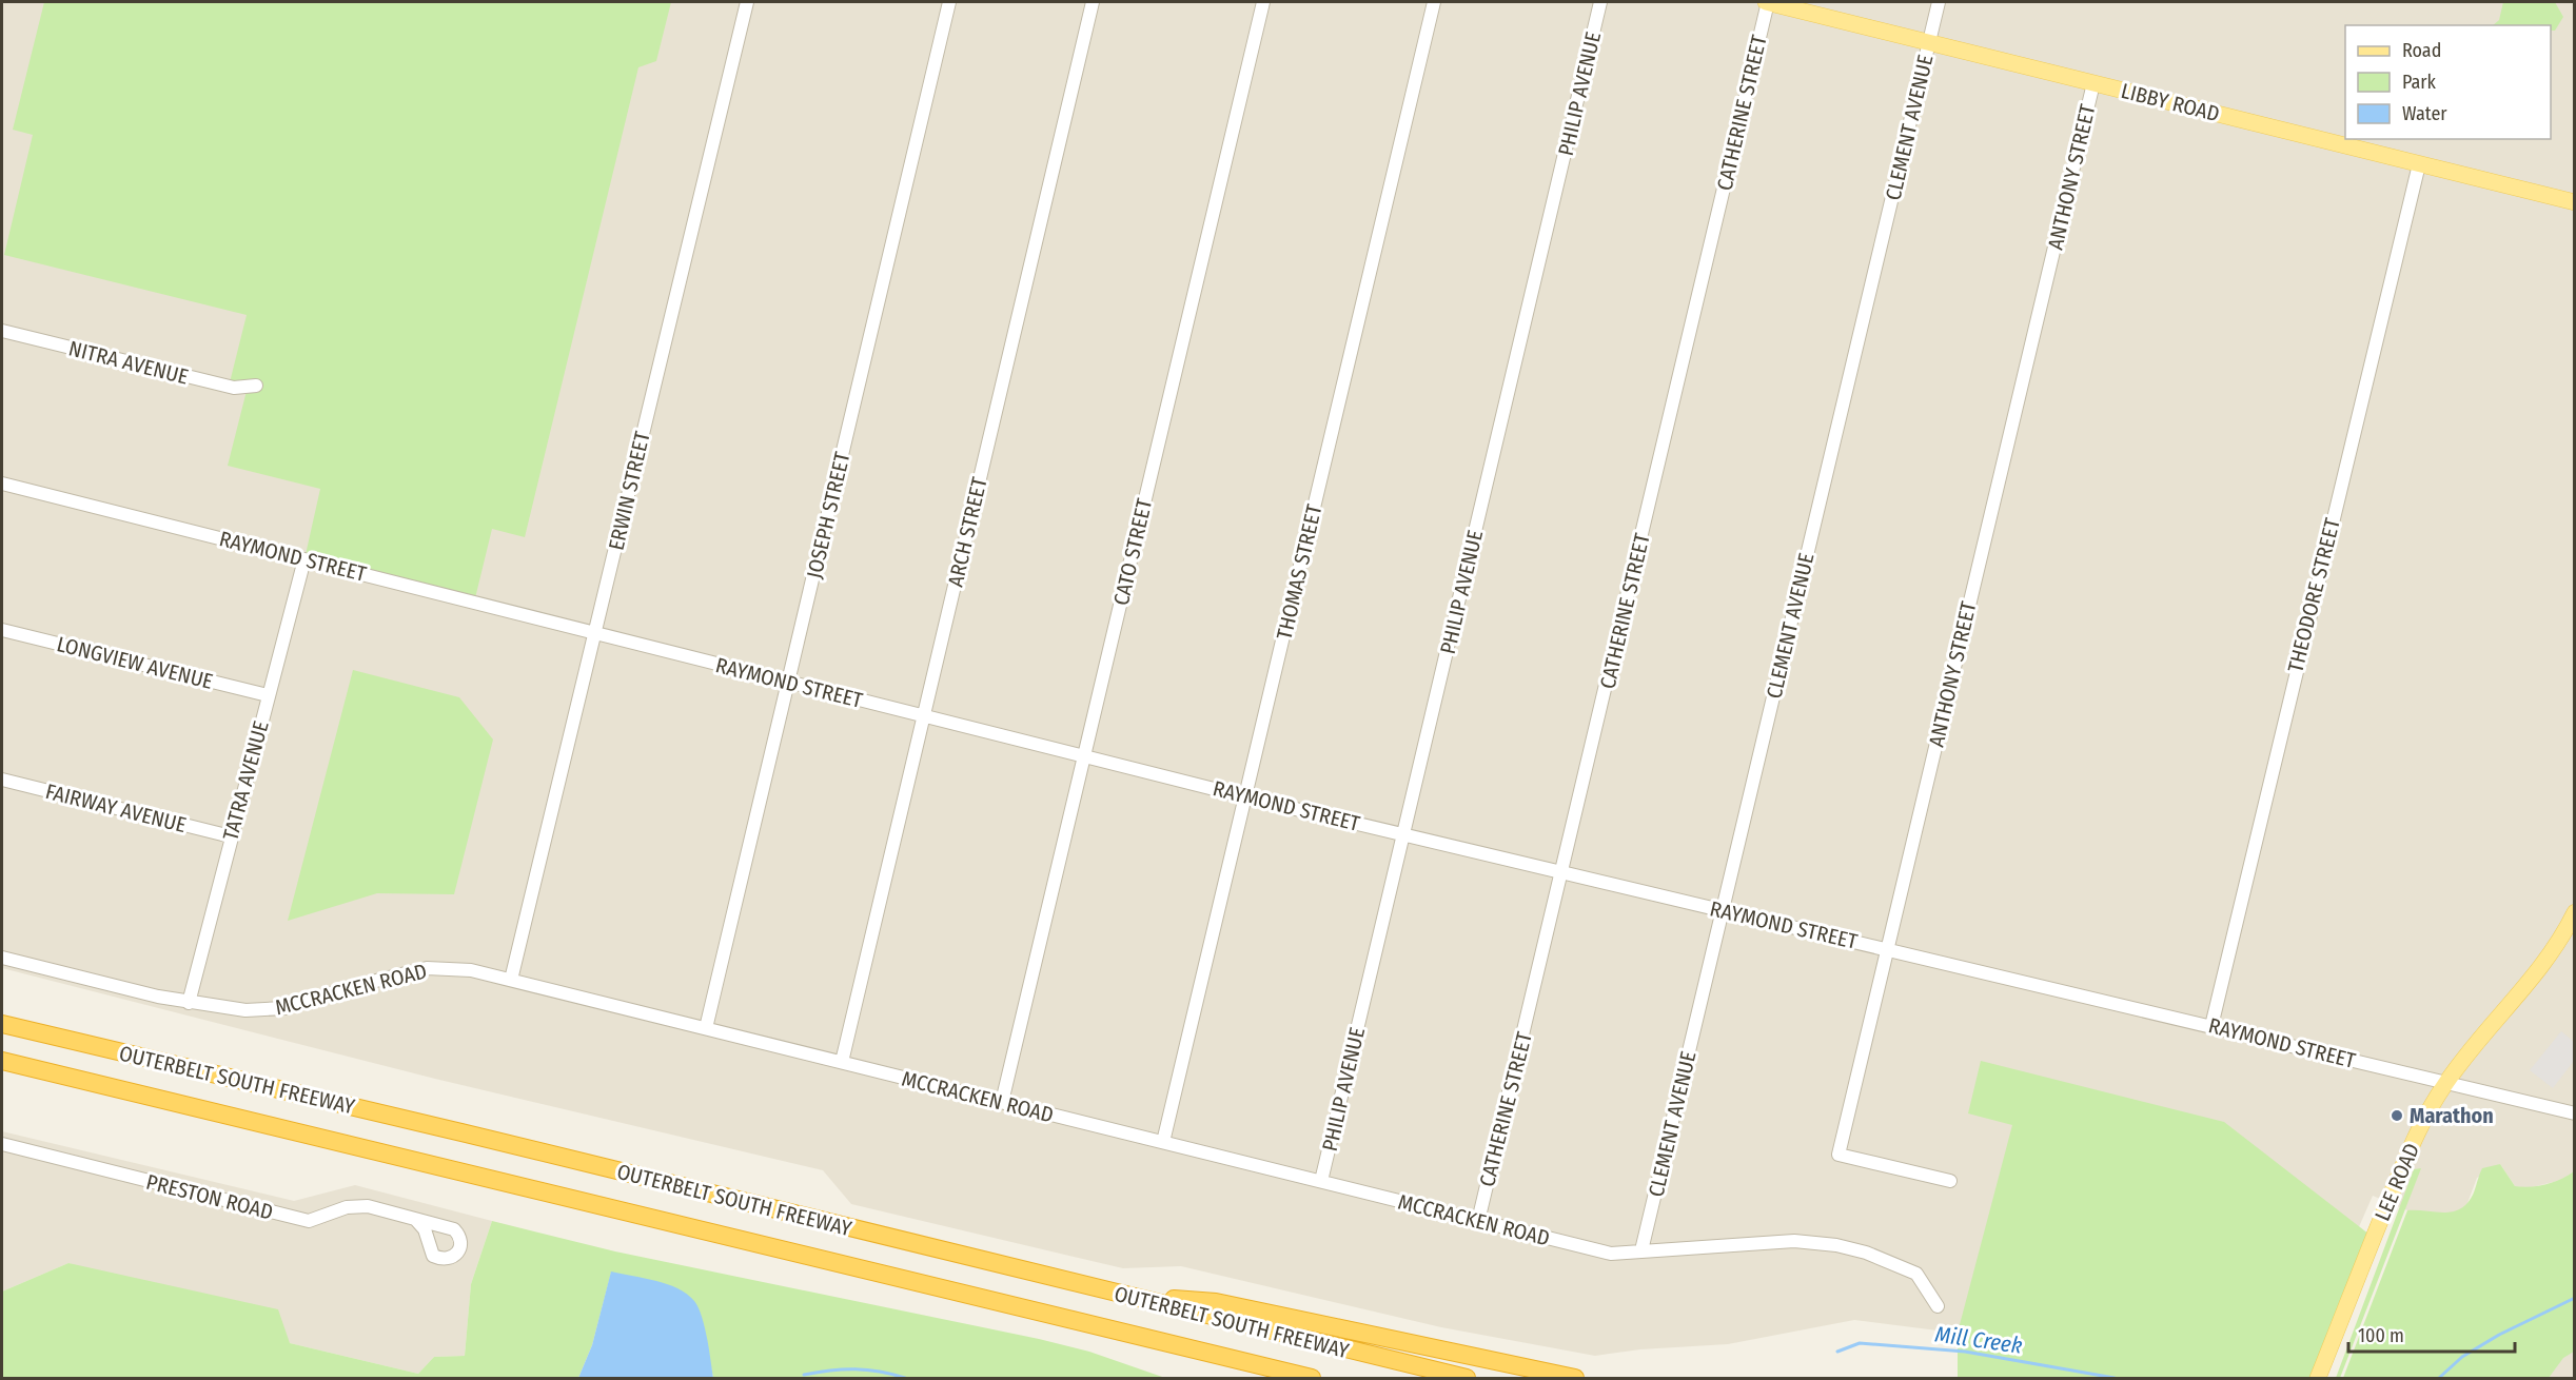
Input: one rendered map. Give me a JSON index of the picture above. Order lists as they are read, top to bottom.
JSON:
{
  "streets": {
    "highway": ["OUTERBELT SOUTH FREEWAY"],
    "main road": ["LIBBY ROAD", "LEE ROAD"],
    "street": [
      "PHILIP AVENUE",
      "CATHERINE STREET",
      "CLEMENT AVENUE",
      "ANTHONY STREET",
      "NITRA AVENUE",
      "ERWIN STREET",
      "JOSEPH STREET",
      "ARCH STREET",
      "CATO STREET",
      "RAYMOND STREET",
      "THOMAS STREET",
      "THEODORE STREET",
      "LONGVIEW AVENUE",
      "TATRA AVENUE",
      "FAIRWAY AVENUE",
      "MCCRACKEN ROAD",
      "PRESTON ROAD"
    ]
  },
  "crossings": [
    ["PHILIP AVENUE", "RAYMOND STREET"],
    ["PHILIP AVENUE", "MCCRACKEN ROAD"],
    ["LIBBY ROAD", "CATHERINE STREET"],
    ["LIBBY ROAD", "CLEMENT AVENUE"],
    ["LIBBY ROAD", "ANTHONY STREET"],
    ["LIBBY ROAD", "THEODORE STREET"],
    ["CATHERINE STREET", "RAYMOND STREET"],
    ["CATHERINE STREET", "MCCRACKEN ROAD"],
    ["CLEMENT AVENUE", "RAYMOND STREET"],
    ["CLEMENT AVENUE", "MCCRACKEN ROAD"],
    ["ANTHONY STREET", "RAYMOND STREET"],
    ["ERWIN STREET", "RAYMOND STREET"],
    ["ERWIN STREET", "MCCRACKEN ROAD"],
    ["JOSEPH STREET", "RAYMOND STREET"],
    ["JOSEPH STREET", "MCCRACKEN ROAD"],
    ["ARCH STREET", "RAYMOND STREET"],
    ["ARCH STREET", "MCCRACKEN ROAD"],
    ["CATO STREET", "RAYMOND STREET"],
    ["CATO STREET", "MCCRACKEN ROAD"],
    ["RAYMOND STREET", "THOMAS STREET"],
    ["RAYMOND STREET", "THEODORE STREET"],
    ["RAYMOND STREET", "TATRA AVENUE"],
    ["RAYMOND STREET", "LEE ROAD"],
    ["THOMAS STREET", "MCCRACKEN ROAD"],
    ["LONGVIEW AVENUE", "TATRA AVENUE"],
    ["TATRA AVENUE", "FAIRWAY AVENUE"],
    ["TATRA AVENUE", "MCCRACKEN ROAD"]
  ],
  "water": ["Mill Creek"],
  "places": ["Marathon"],
  "legend": ["Road", "Park", "Water"],
  "scale_bar": "100 m"
}
